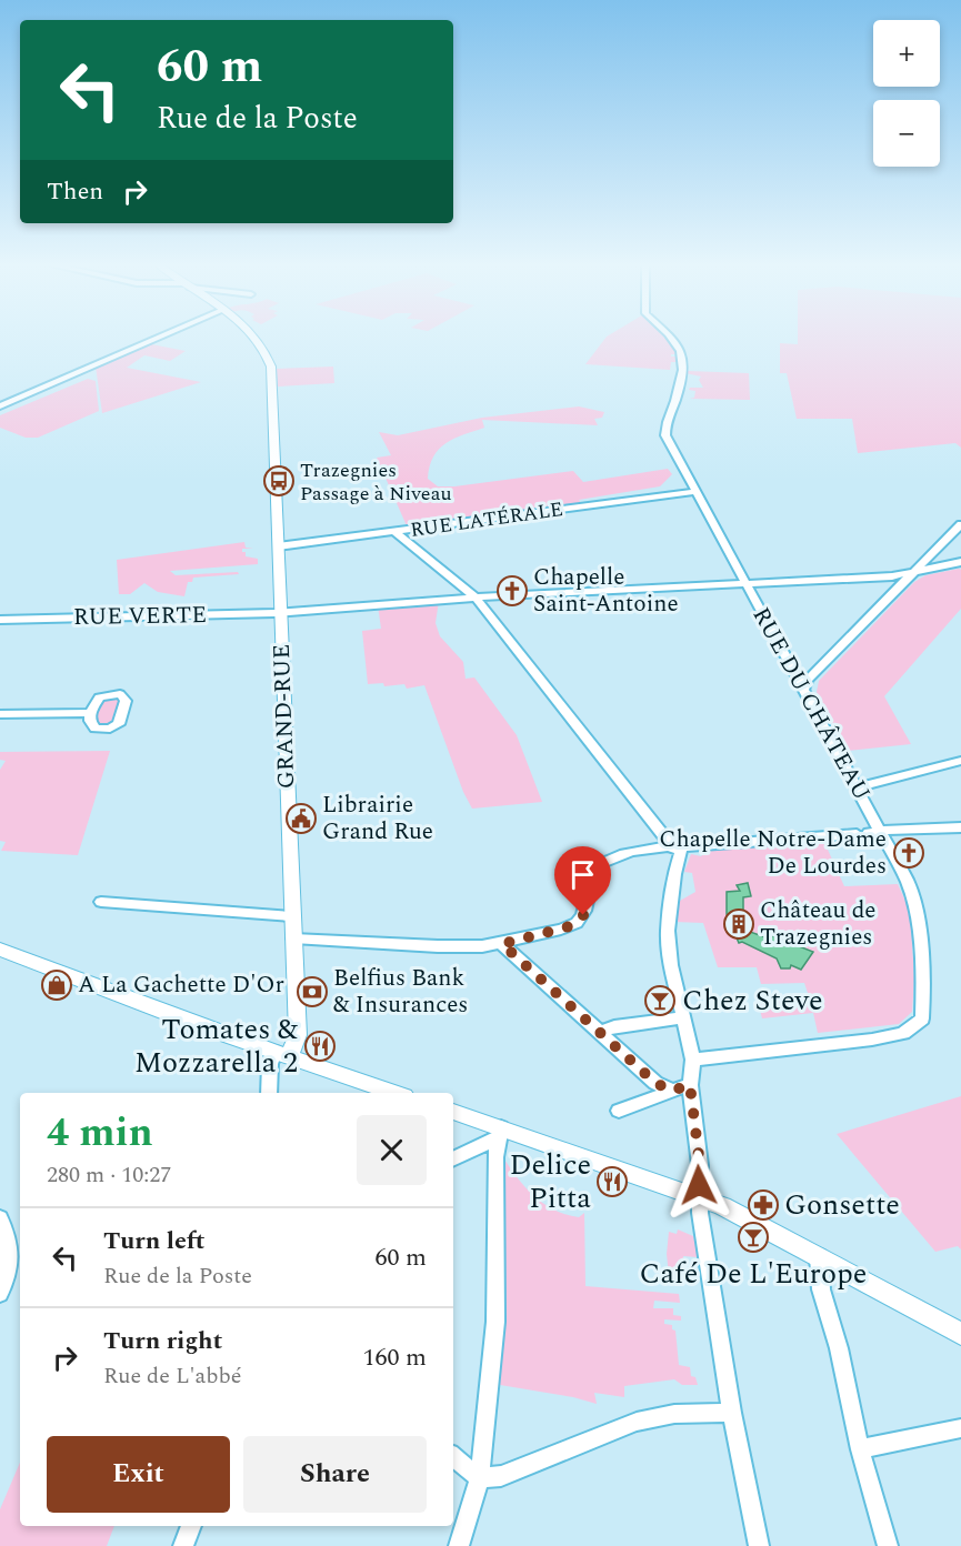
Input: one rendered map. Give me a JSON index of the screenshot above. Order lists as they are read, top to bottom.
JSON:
{
  "streets": {
    "main road": ["GRAND-RUE"],
    "street": ["RUE LATÉRALE", "RUE VERTE", "RUE DU CHÂTEAU"]
  },
  "crossings": [
    ["RUE LATÉRALE", "RUE DU CHÂTEAU"],
    ["RUE LATÉRALE", "GRAND-RUE"],
    ["RUE VERTE", "RUE DU CHÂTEAU"],
    ["RUE VERTE", "GRAND-RUE"]
  ],
  "places": {
    "bus stop": ["Trazegnies Passage à Niveau"],
    "church": ["Chapelle Saint-Antoine", "Chapelle Notre-Dame De Lourdes"],
    "public building": ["Librairie Grand Rue"],
    "building": ["Château de Trazegnies"],
    "shop": ["A La Gachette D'Or"],
    "bank": ["Belfius Bank & Insurances"],
    "bar": ["Chez Steve", "Café De L'Europe"],
    "restaurant": ["Tomates & Mozzarella 2", "Delice Pitta"],
    "pharmacy": ["Gonsette"]
  },
  "page": {
    "map_buttons": ["+", "−"],
    "turn": ["60 m", "Rue de la Poste"],
    "then": "Then",
    "heading": ["4 min", "280 m · 10:27"],
    "list": [
      {
        "name": "Turn left",
        "note": "Rue de la Poste",
        "value": "60 m"
      },
      {
        "name": "Turn right",
        "note": "Rue de L'abbé",
        "value": "160 m"
      }
    ],
    "buttons": ["Exit", "Share"]
  }
}
